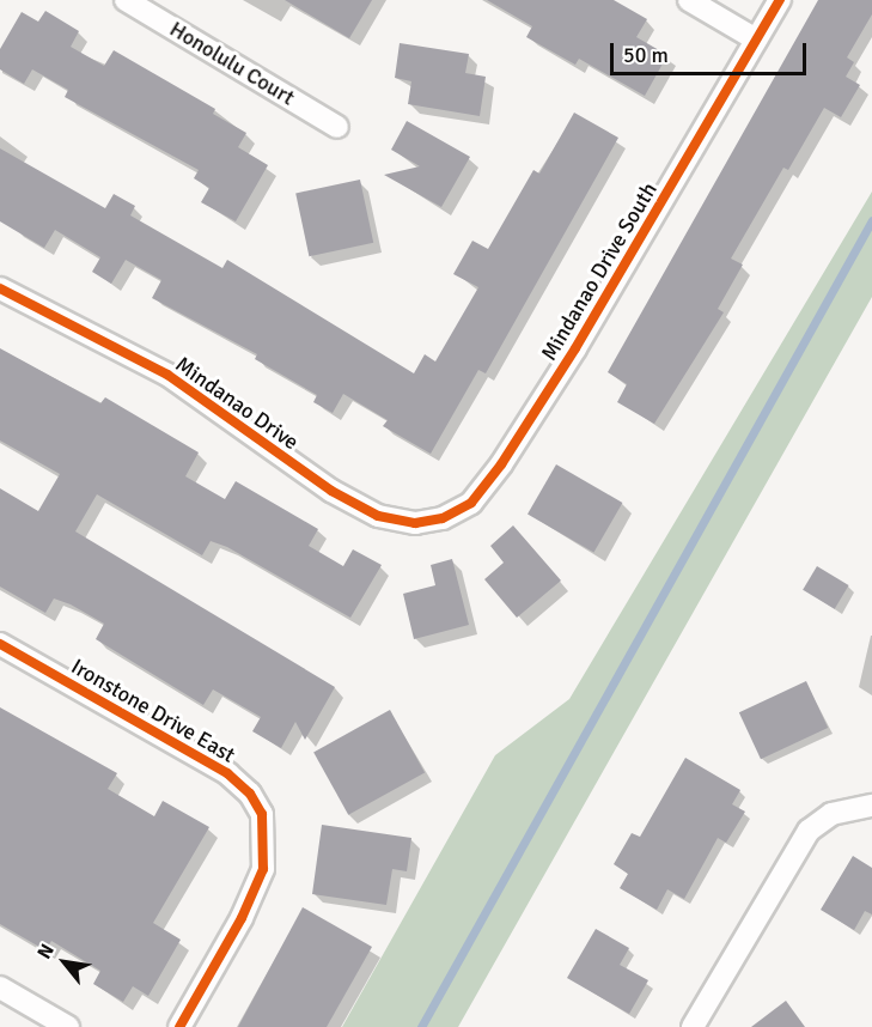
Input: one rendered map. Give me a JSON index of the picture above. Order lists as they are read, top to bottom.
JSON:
{
  "streets": {
    "street": [
      "Honolulu Court",
      "Mindanao Drive South",
      "Mindanao Drive",
      "Ironstone Drive East"
    ]
  },
  "crossings": [
    ["Mindanao Drive South", "Mindanao Drive"]
  ],
  "scale_bar": "50 m",
  "north": "top left"
}
